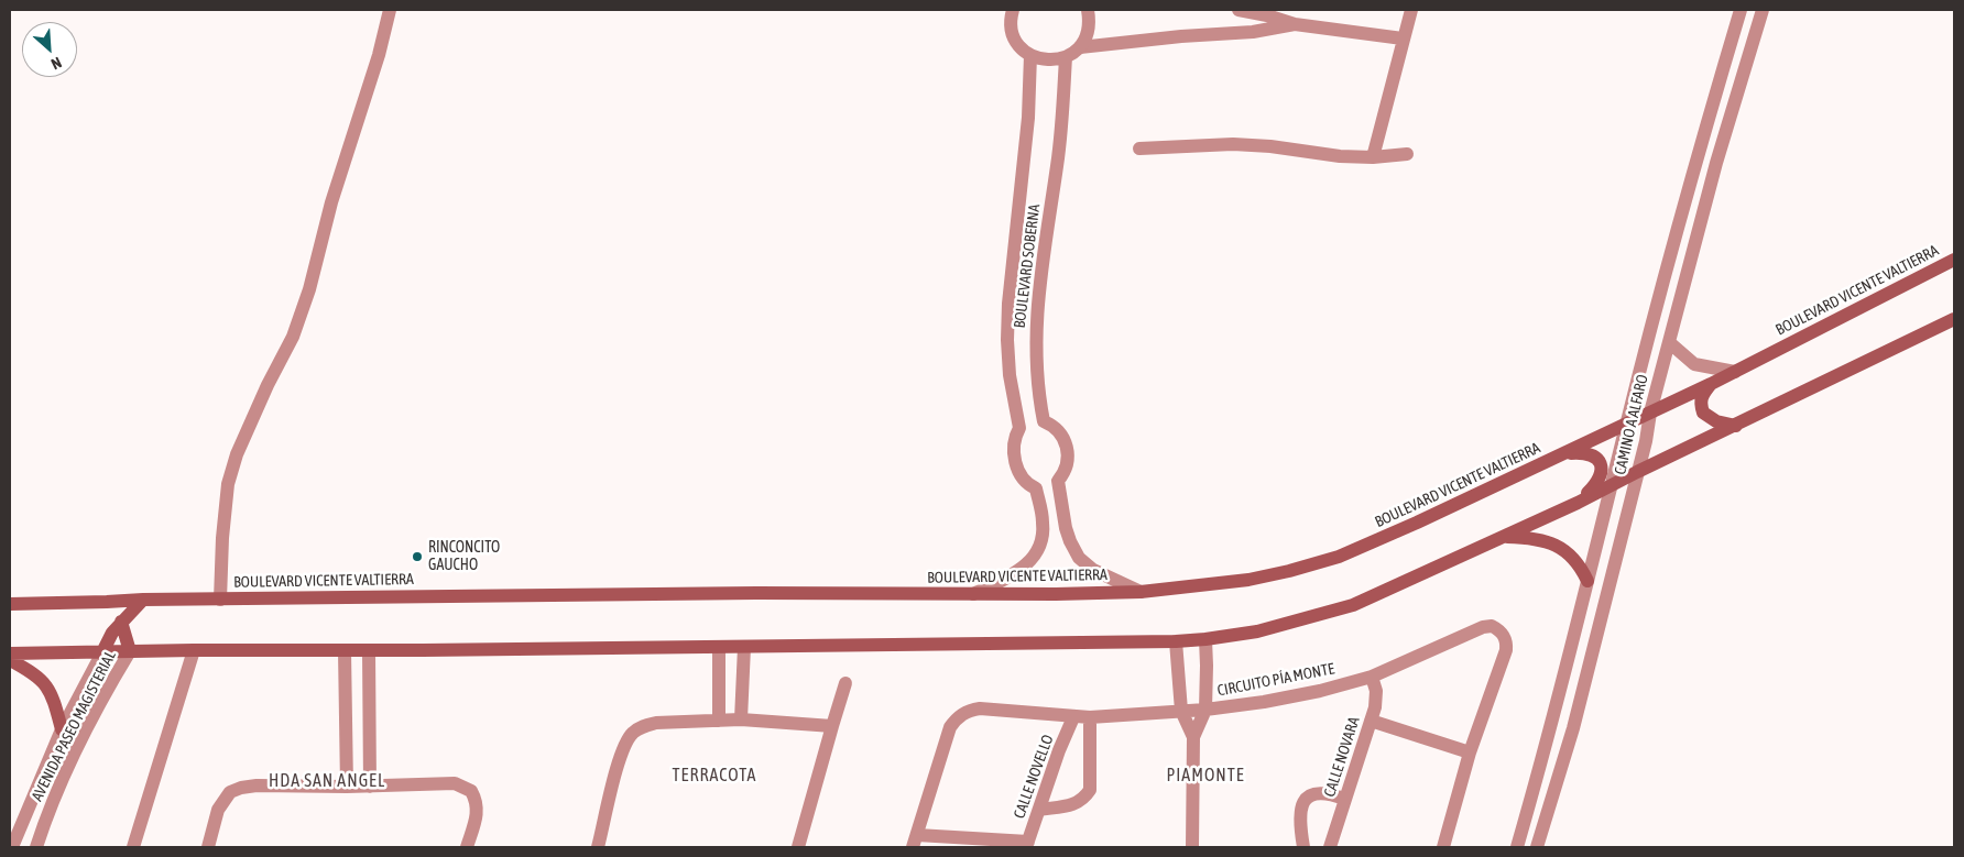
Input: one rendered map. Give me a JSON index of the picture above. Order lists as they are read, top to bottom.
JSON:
{
  "streets": {
    "main road": ["BOULEVARD VICENTE VALTIERRA"],
    "street": [
      "BOULEVARD SOBERNA",
      "CAMINO A ALFARO",
      "CIRCUITO PÍA MONTE",
      "AVENIDA PASEO MAGISTERIAL",
      "CALLE NOVARA",
      "CALLE NOVELLO"
    ]
  },
  "crossings": [
    ["BOULEVARD SOBERNA", "BOULEVARD VICENTE VALTIERRA"],
    ["BOULEVARD VICENTE VALTIERRA", "CAMINO A ALFARO"],
    ["CIRCUITO PÍA MONTE", "CALLE NOVARA"],
    ["CIRCUITO PÍA MONTE", "CALLE NOVELLO"]
  ],
  "districts": ["TERRACOTA", "PIAMONTE", "HDA SAN ANGEL"],
  "places": ["RINCONCITO GAUCHO"],
  "north": "bottom right"
}
